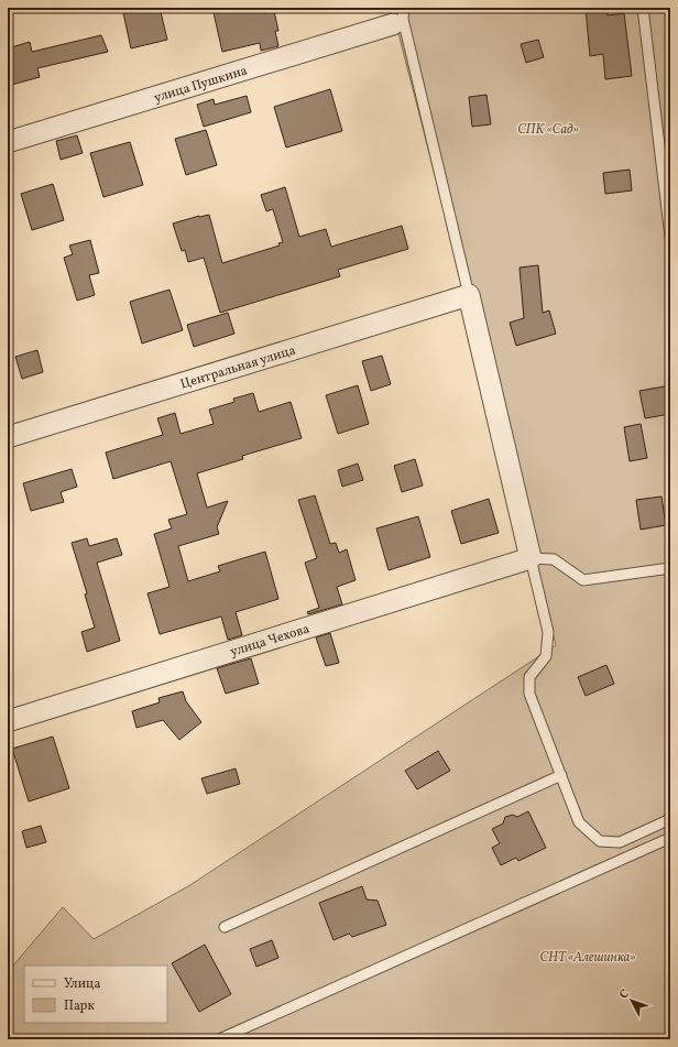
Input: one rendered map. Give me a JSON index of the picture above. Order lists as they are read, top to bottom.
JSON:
{
  "streets": {
    "street": ["улица Пушкина", "Центральная улица", "улица Чехова"]
  },
  "parks": ["СПК «Сад»", "СНТ «Алешинка»"],
  "legend": ["Улица", "Парк"],
  "north": "top left"
}
